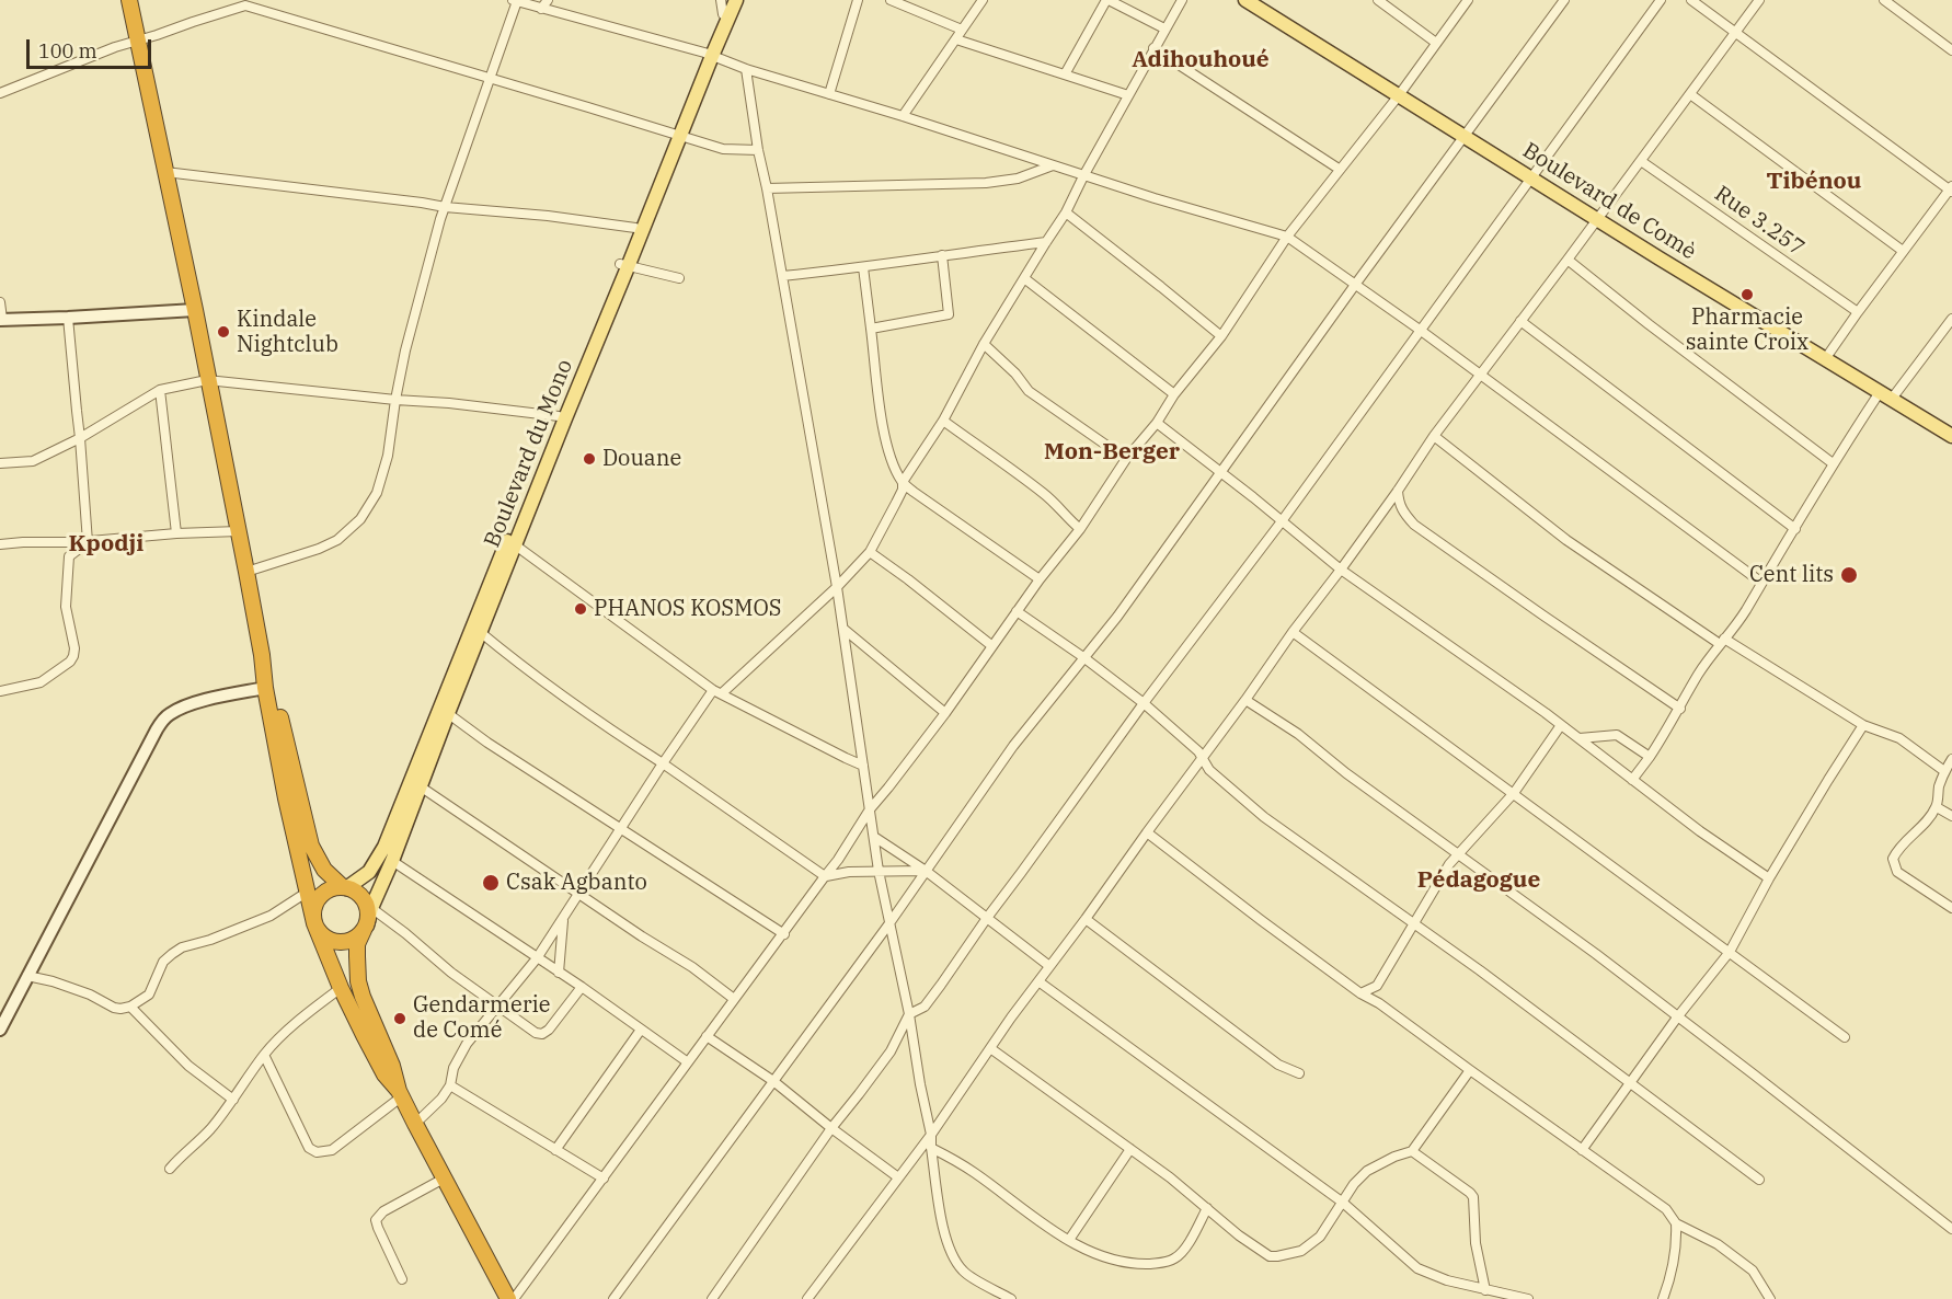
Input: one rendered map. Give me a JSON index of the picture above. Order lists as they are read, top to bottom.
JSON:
{
  "streets": {
    "main road": ["Boulevard de Comè", "Boulevard du Mono"],
    "street": ["Rue 3.257"]
  },
  "districts": [
    "Adihouhoué",
    "Tibénou",
    "Mon-Berger",
    "Kpodji",
    "Pédagogue"
  ],
  "places": [
    "Pharmacie sainte Croix",
    "Kindale Nightclub",
    "Douane",
    "Cent lits",
    "PHANOS KOSMOS",
    "Csak Agbanto",
    "Gendarmerie de Comé"
  ],
  "scale_bar": "100 m"
}
